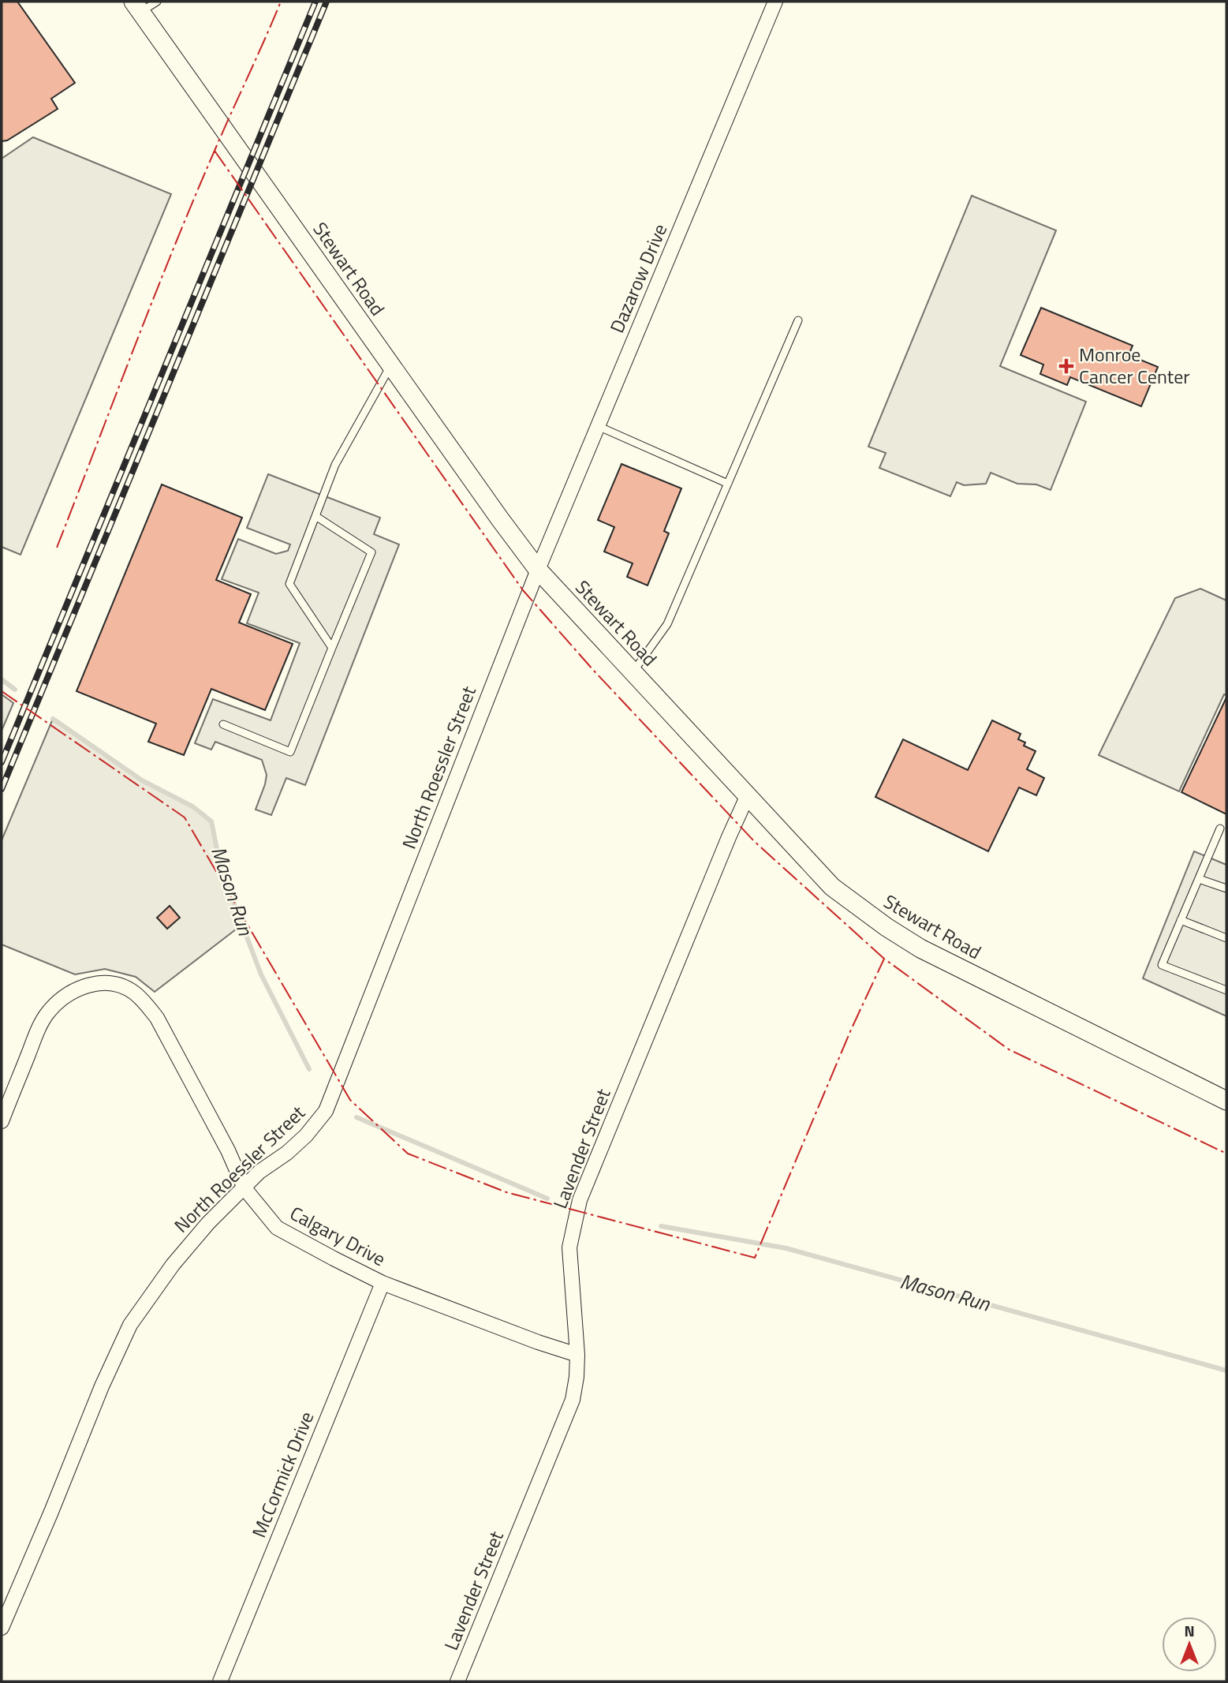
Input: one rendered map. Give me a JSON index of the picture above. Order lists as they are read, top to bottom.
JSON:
{
  "streets": {
    "street": [
      "Stewart Road",
      "Dazarow Drive",
      "North Roessler Street",
      "Lavender Street",
      "Calgary Drive",
      "McCormick Drive"
    ]
  },
  "crossings": [
    ["Stewart Road", "Dazarow Drive"],
    ["Stewart Road", "North Roessler Street"],
    ["Stewart Road", "Lavender Street"],
    ["Dazarow Drive", "North Roessler Street"],
    ["North Roessler Street", "Calgary Drive"],
    ["Lavender Street", "Calgary Drive"],
    ["Calgary Drive", "McCormick Drive"]
  ],
  "water": ["Mason Run"],
  "places": {
    "health": ["Monroe Cancer Center"]
  },
  "north": "top"
}
